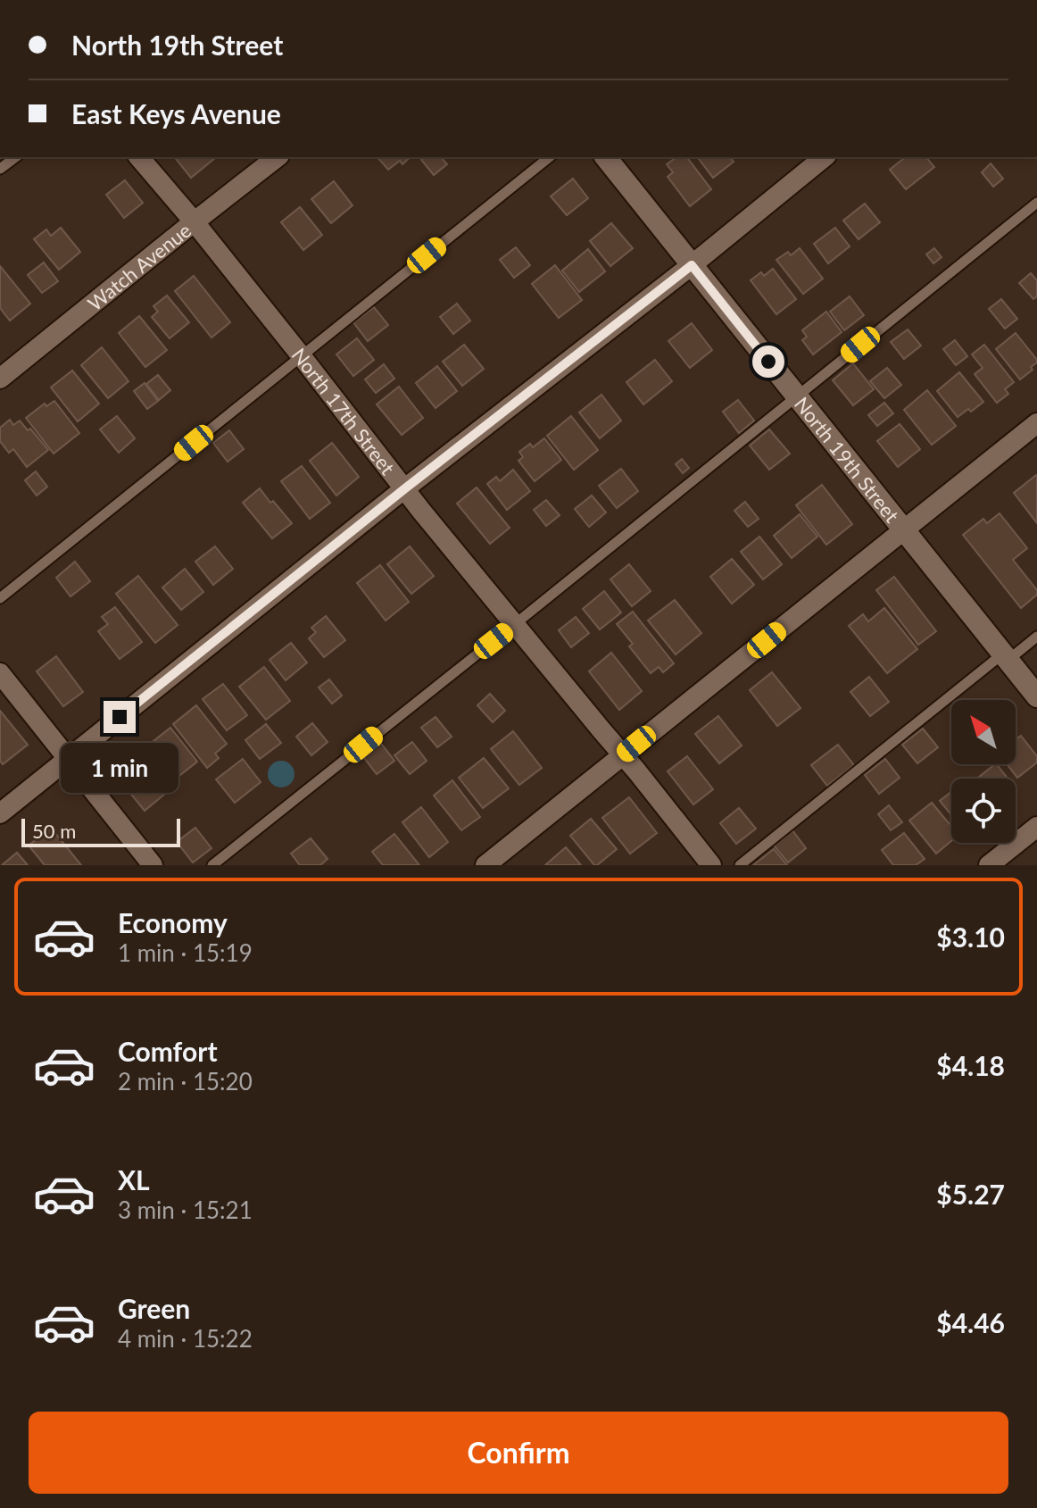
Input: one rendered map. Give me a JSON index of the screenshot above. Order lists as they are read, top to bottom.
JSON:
{
  "streets": {
    "street": ["Watch Avenue", "North 17th Street", "North 19th Street"]
  },
  "crossings": [
    ["Watch Avenue", "North 17th Street"]
  ],
  "scale_bar": "50 m",
  "north": "top left",
  "page": {
    "banner": ["North 19th Street", "East Keys Avenue"],
    "bubble": "1 min",
    "scale": "50 m",
    "list": [
      {
        "name": "Economy",
        "note": "1 min · 15:19",
        "value": "$3.10"
      },
      {
        "name": "Comfort",
        "note": "2 min · 15:20",
        "value": "$4.18"
      },
      {
        "name": "XL",
        "note": "3 min · 15:21",
        "value": "$5.27"
      },
      {
        "name": "Green",
        "note": "4 min · 15:22",
        "value": "$4.46"
      }
    ],
    "buttons": "Confirm"
  }
}
